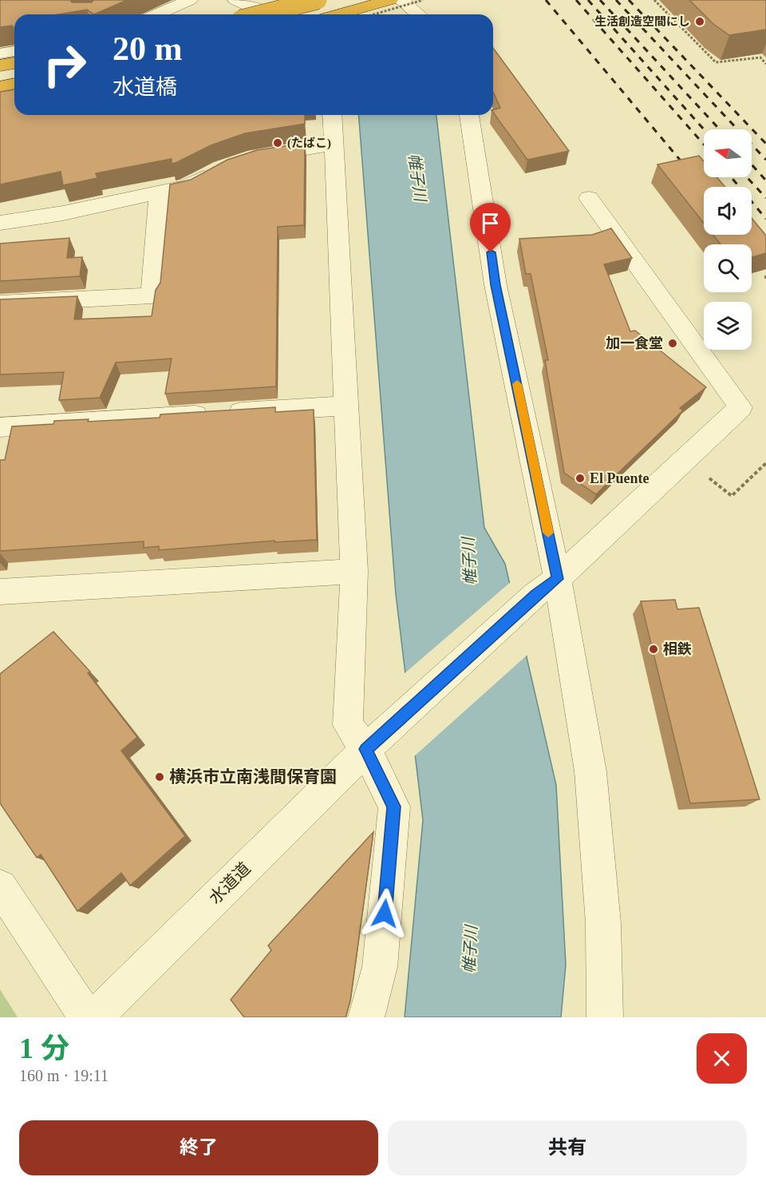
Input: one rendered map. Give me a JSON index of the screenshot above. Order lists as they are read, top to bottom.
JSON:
{
  "streets": {
    "street": ["水道道"]
  },
  "water": ["帷子川"],
  "places": [
    "生活創造空間にし",
    "(たばこ)",
    "加一食堂",
    "El Puente",
    "相鉄",
    "横浜市立南浅間保育園"
  ],
  "north": "left",
  "page": {
    "turn": ["20 m", "水道橋"],
    "heading": ["1 分", "160 m · 19:11"],
    "buttons": ["終了", "共有"]
  }
}
